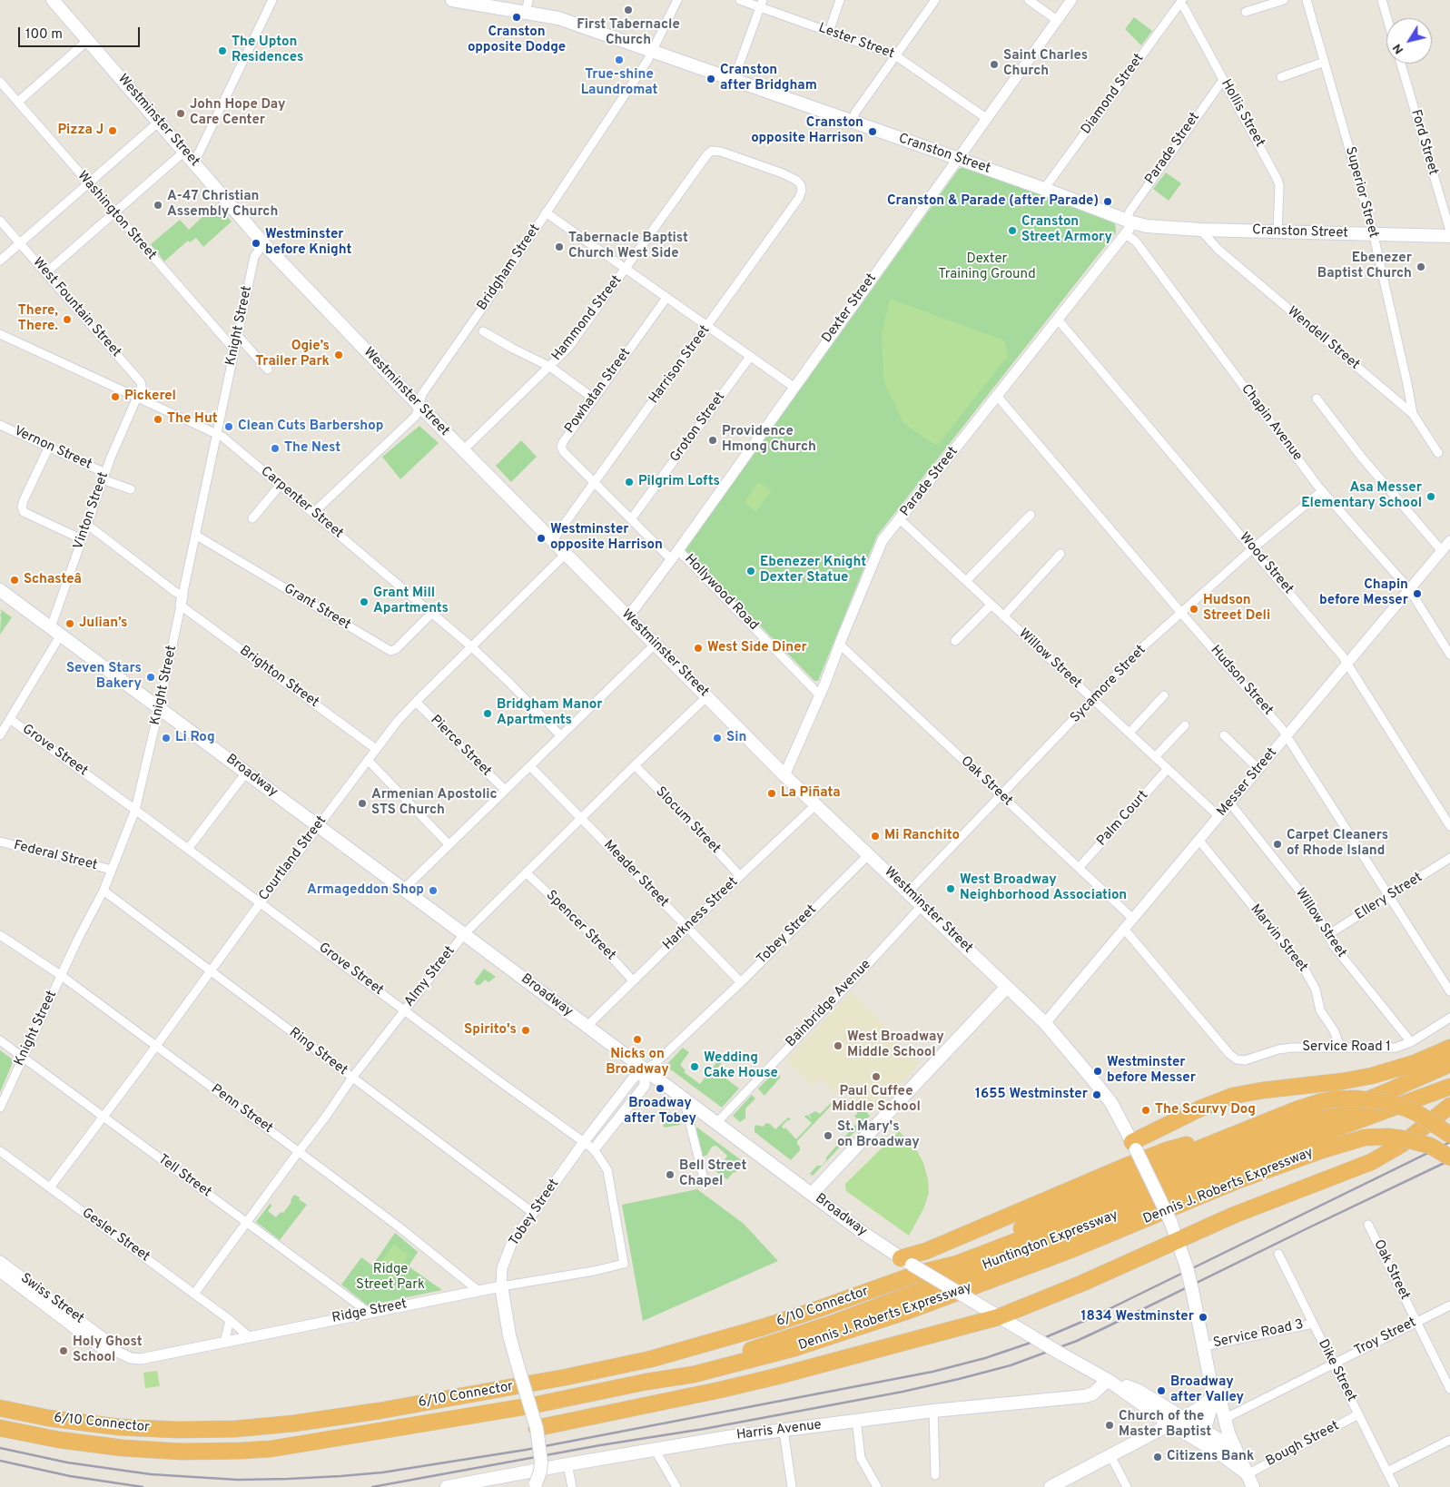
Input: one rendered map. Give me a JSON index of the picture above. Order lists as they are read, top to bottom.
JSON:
{
  "streets": {
    "highway": ["Dennis J. Roberts Expressway", "Huntington Expressway", "6/10 Connector"],
    "main road": [
      "Westminster Street",
      "Cranston Street",
      "Broadway",
      "Tobey Street",
      "Harris Avenue"
    ],
    "street": [
      "Lester Street",
      "Diamond Street",
      "Hollis Street",
      "Ford Street",
      "Parade Street",
      "Superior Street",
      "Washington Street",
      "Bridgham Street",
      "West Fountain Street",
      "Dexter Street",
      "Hammond Street",
      "Knight Street",
      "Wendell Street",
      "Harrison Street",
      "Powhatan Street",
      "Chapin Avenue",
      "Groton Street",
      "Vernon Street",
      "Carpenter Street",
      "Vinton Street",
      "Wood Street",
      "Hollywood Road",
      "Grant Street",
      "Willow Street",
      "Brighton Street",
      "Hudson Street",
      "Sycamore Street",
      "Pierce Street",
      "Grove Street",
      "Oak Street",
      "Messer Street",
      "Palm Court",
      "Slocum Street",
      "Federal Street",
      "Courtland Street",
      "Meader Street",
      "Ellery Street",
      "Harkness Street",
      "Spencer Street",
      "Marvin Street",
      "Almy Street",
      "Bainbridge Avenue",
      "Service Road 1",
      "Ring Street",
      "Penn Street",
      "Tell Street",
      "Gesler Street",
      "Swiss Street",
      "Ridge Street",
      "Service Road 3",
      "Troy Street",
      "Dike Street",
      "Bough Street"
    ]
  },
  "crossings": [
    ["Lester Street", "Dexter Street"],
    ["Diamond Street", "Hollis Street"],
    ["Diamond Street", "Cranston Street"],
    ["Hollis Street", "Parade Street"],
    ["Hollis Street", "Cranston Street"],
    ["Westminster Street", "Parade Street"],
    ["Westminster Street", "Bridgham Street"],
    ["Westminster Street", "Dexter Street"],
    ["Westminster Street", "Hammond Street"],
    ["Westminster Street", "Knight Street"],
    ["Westminster Street", "Harrison Street"],
    ["Westminster Street", "Sycamore Street"],
    ["Westminster Street", "Broadway"],
    ["Westminster Street", "Messer Street"],
    ["Westminster Street", "Courtland Street"],
    ["Westminster Street", "Harkness Street"],
    ["Westminster Street", "Tobey Street"],
    ["Westminster Street", "Almy Street"],
    ["Westminster Street", "Bainbridge Avenue"],
    ["Westminster Street", "Service Road 3"],
    ["Westminster Street", "Troy Street"],
    ["Westminster Street", "Bough Street"],
    ["Parade Street", "Cranston Street"],
    ["Parade Street", "Chapin Avenue"],
    ["Parade Street", "Wood Street"],
    ["Parade Street", "Hollywood Road"],
    ["Parade Street", "Willow Street"],
    ["Parade Street", "Hudson Street"],
    ["Parade Street", "Oak Street"],
    ["Cranston Street", "Superior Street"],
    ["Cranston Street", "Bridgham Street"],
    ["Cranston Street", "Dexter Street"],
    ["Cranston Street", "Wendell Street"],
    ["Superior Street", "Wendell Street"],
    ["Washington Street", "Knight Street"],
    ["Bridgham Street", "Carpenter Street"],
    ["West Fountain Street", "Carpenter Street"],
    ["West Fountain Street", "Vinton Street"],
    ["Dexter Street", "Powhatan Street"],
    ["Dexter Street", "Hollywood Road"],
    ["Hammond Street", "Harrison Street"],
    ["Knight Street", "Carpenter Street"],
    ["Knight Street", "Grant Street"],
    ["Knight Street", "Brighton Street"],
    ["Knight Street", "Grove Street"],
    ["Knight Street", "Broadway"],
    ["Knight Street", "Federal Street"],
    ["Knight Street", "Ring Street"],
    ["Knight Street", "Penn Street"],
    ["Knight Street", "Tell Street"],
    ["Harrison Street", "Powhatan Street"],
    ["Powhatan Street", "Groton Street"],
    ["Chapin Avenue", "Sycamore Street"],
    ["Chapin Avenue", "Messer Street"],
    ["Vernon Street", "Vinton Street"],
    ["Carpenter Street", "Vinton Street"],
    ["Carpenter Street", "Grant Street"],
    ["Carpenter Street", "Courtland Street"],
    ["Vinton Street", "Brighton Street"],
    ["Vinton Street", "Grove Street"],
    ["Vinton Street", "Broadway"],
    ["Wood Street", "Sycamore Street"],
    ["Wood Street", "Messer Street"],
    ["Willow Street", "Sycamore Street"],
    ["Willow Street", "Messer Street"],
    ["Willow Street", "Palm Court"],
    ["Willow Street", "Ellery Street"],
    ["Willow Street", "Service Road 1"],
    ["Brighton Street", "Courtland Street"],
    ["Hudson Street", "Sycamore Street"],
    ["Hudson Street", "Messer Street"],
    ["Hudson Street", "Ellery Street"],
    ["Sycamore Street", "Oak Street"],
    ["Pierce Street", "Courtland Street"],
    ["Grove Street", "Courtland Street"],
    ["Grove Street", "Tobey Street"],
    ["Grove Street", "Almy Street"],
    ["Grove Street", "Ridge Street"],
    ["Broadway", "Courtland Street"],
    ["Broadway", "Harkness Street"],
    ["Broadway", "Tobey Street"],
    ["Broadway", "Almy Street"],
    ["Broadway", "Bainbridge Avenue"],
    ["Broadway", "Huntington Expressway"],
    ["Broadway", "6/10 Connector"],
    ["Broadway", "Harris Avenue"],
    ["Broadway", "Bough Street"],
    ["Oak Street", "Messer Street"],
    ["Oak Street", "Palm Court"],
    ["Oak Street", "Troy Street"],
    ["Messer Street", "Marvin Street"],
    ["Messer Street", "Service Road 1"],
    ["Slocum Street", "Harkness Street"],
    ["Slocum Street", "Almy Street"],
    ["Courtland Street", "Ring Street"],
    ["Courtland Street", "Penn Street"],
    ["Courtland Street", "Tell Street"],
    ["Courtland Street", "Gesler Street"],
    ["Meader Street", "Harkness Street"],
    ["Meader Street", "Tobey Street"],
    ["Meader Street", "Almy Street"],
    ["Harkness Street", "Spencer Street"],
    ["Spencer Street", "Almy Street"],
    ["Tobey Street", "Ring Street"],
    ["Tobey Street", "Ridge Street"],
    ["Marvin Street", "Service Road 1"],
    ["Almy Street", "Ring Street"],
    ["Almy Street", "Penn Street"],
    ["Almy Street", "Tell Street"],
    ["Almy Street", "Gesler Street"],
    ["Penn Street", "Ridge Street"],
    ["Tell Street", "Ridge Street"],
    ["Dennis J. Roberts Expressway", "Huntington Expressway"],
    ["Dennis J. Roberts Expressway", "6/10 Connector"],
    ["Gesler Street", "Ridge Street"],
    ["Huntington Expressway", "6/10 Connector"],
    ["Swiss Street", "Ridge Street"],
    ["Service Road 3", "Dike Street"],
    ["Troy Street", "Dike Street"],
    ["Dike Street", "Bough Street"]
  ],
  "parks": ["Dexter Training Ground", "Ridge Street Park"],
  "places": [
    "First Tabernacle Church",
    "Cranston opposite Dodge",
    "The Upton Residences",
    "True-shine Laundromat",
    "Saint Charles Church",
    "Cranston after Bridgham",
    "John Hope Day Care Center",
    "Pizza J",
    "Cranston opposite Harrison",
    "Cranston & Parade (after Parade)",
    "A-47 Christian Assembly Church",
    "Cranston Street Armory",
    "Westminster before Knight",
    "Tabernacle Baptist Church West Side",
    "Ebenezer Baptist Church",
    "There, There.",
    "Ogie’s Trailer Park",
    "Pickerel",
    "The Hut",
    "Clean Cuts Barbershop",
    "Providence Hmong Church",
    "The Nest",
    "Pilgrim Lofts",
    "Asa Messer Elementary School",
    "Westminster opposite Harrison",
    "Ebenezer Knight Dexter Statue",
    "Schasteâ",
    "Chapin before Messer",
    "Grant Mill Apartments",
    "Hudson Street Deli",
    "Julian’s",
    "West Side Diner",
    "Seven Stars Bakery",
    "Bridgham Manor Apartments",
    "Li Rog",
    "Sin",
    "La Piñata",
    "Armenian Apostolic STS Church",
    "Mi Ranchito",
    "Carpet Cleaners of Rhode Island",
    "West Broadway Neighborhood Association",
    "Armageddon Shop",
    "Spirito's",
    "Nicks on Broadway",
    "West Broadway Middle School",
    "Wedding Cake House",
    "Westminster before Messer",
    "Paul Cuffee Middle School",
    "Broadway after Tobey",
    "1655 Westminster",
    "The Scurvy Dog",
    "St. Mary's on Broadway",
    "Bell Street Chapel",
    "1834 Westminster",
    "Holy Ghost School",
    "Broadway after Valley",
    "Church of the Master Baptist",
    "Citizens Bank"
  ],
  "scale_bar": "100 m",
  "north": "bottom left"
}
